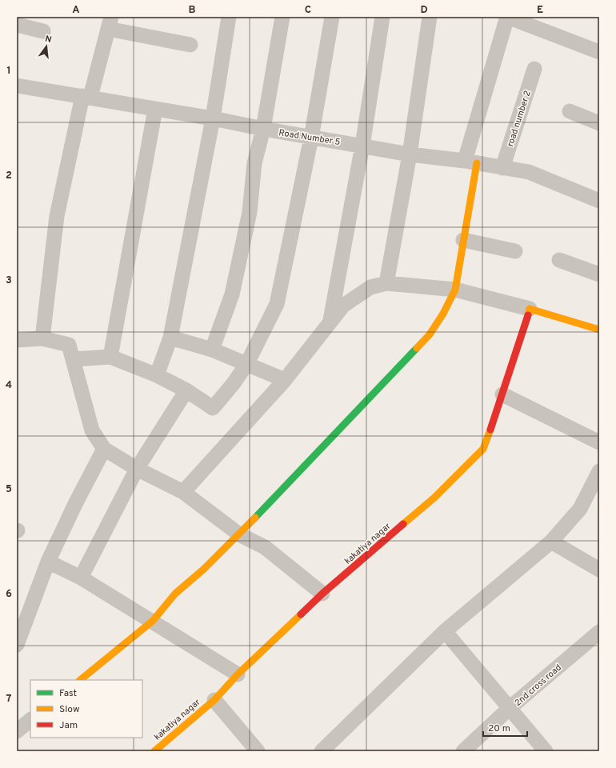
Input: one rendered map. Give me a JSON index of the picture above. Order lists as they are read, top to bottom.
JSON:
{
  "streets": {
    "street": [
      "road number 2",
      "Road Number 5",
      "kakatiya nagar",
      "2nd cross road"
    ]
  },
  "crossings": [
    ["road number 2", "Road Number 5"]
  ],
  "legend": ["Fast", "Slow", "Jam"],
  "scale_bar": "20 m",
  "north": "top",
  "grid": {
    "columns": [
      "A",
      "B",
      "C",
      "D",
      "E"
    ],
    "rows": [
      "1",
      "2",
      "3",
      "4",
      "5",
      "6",
      "7"
    ]
  }
}
